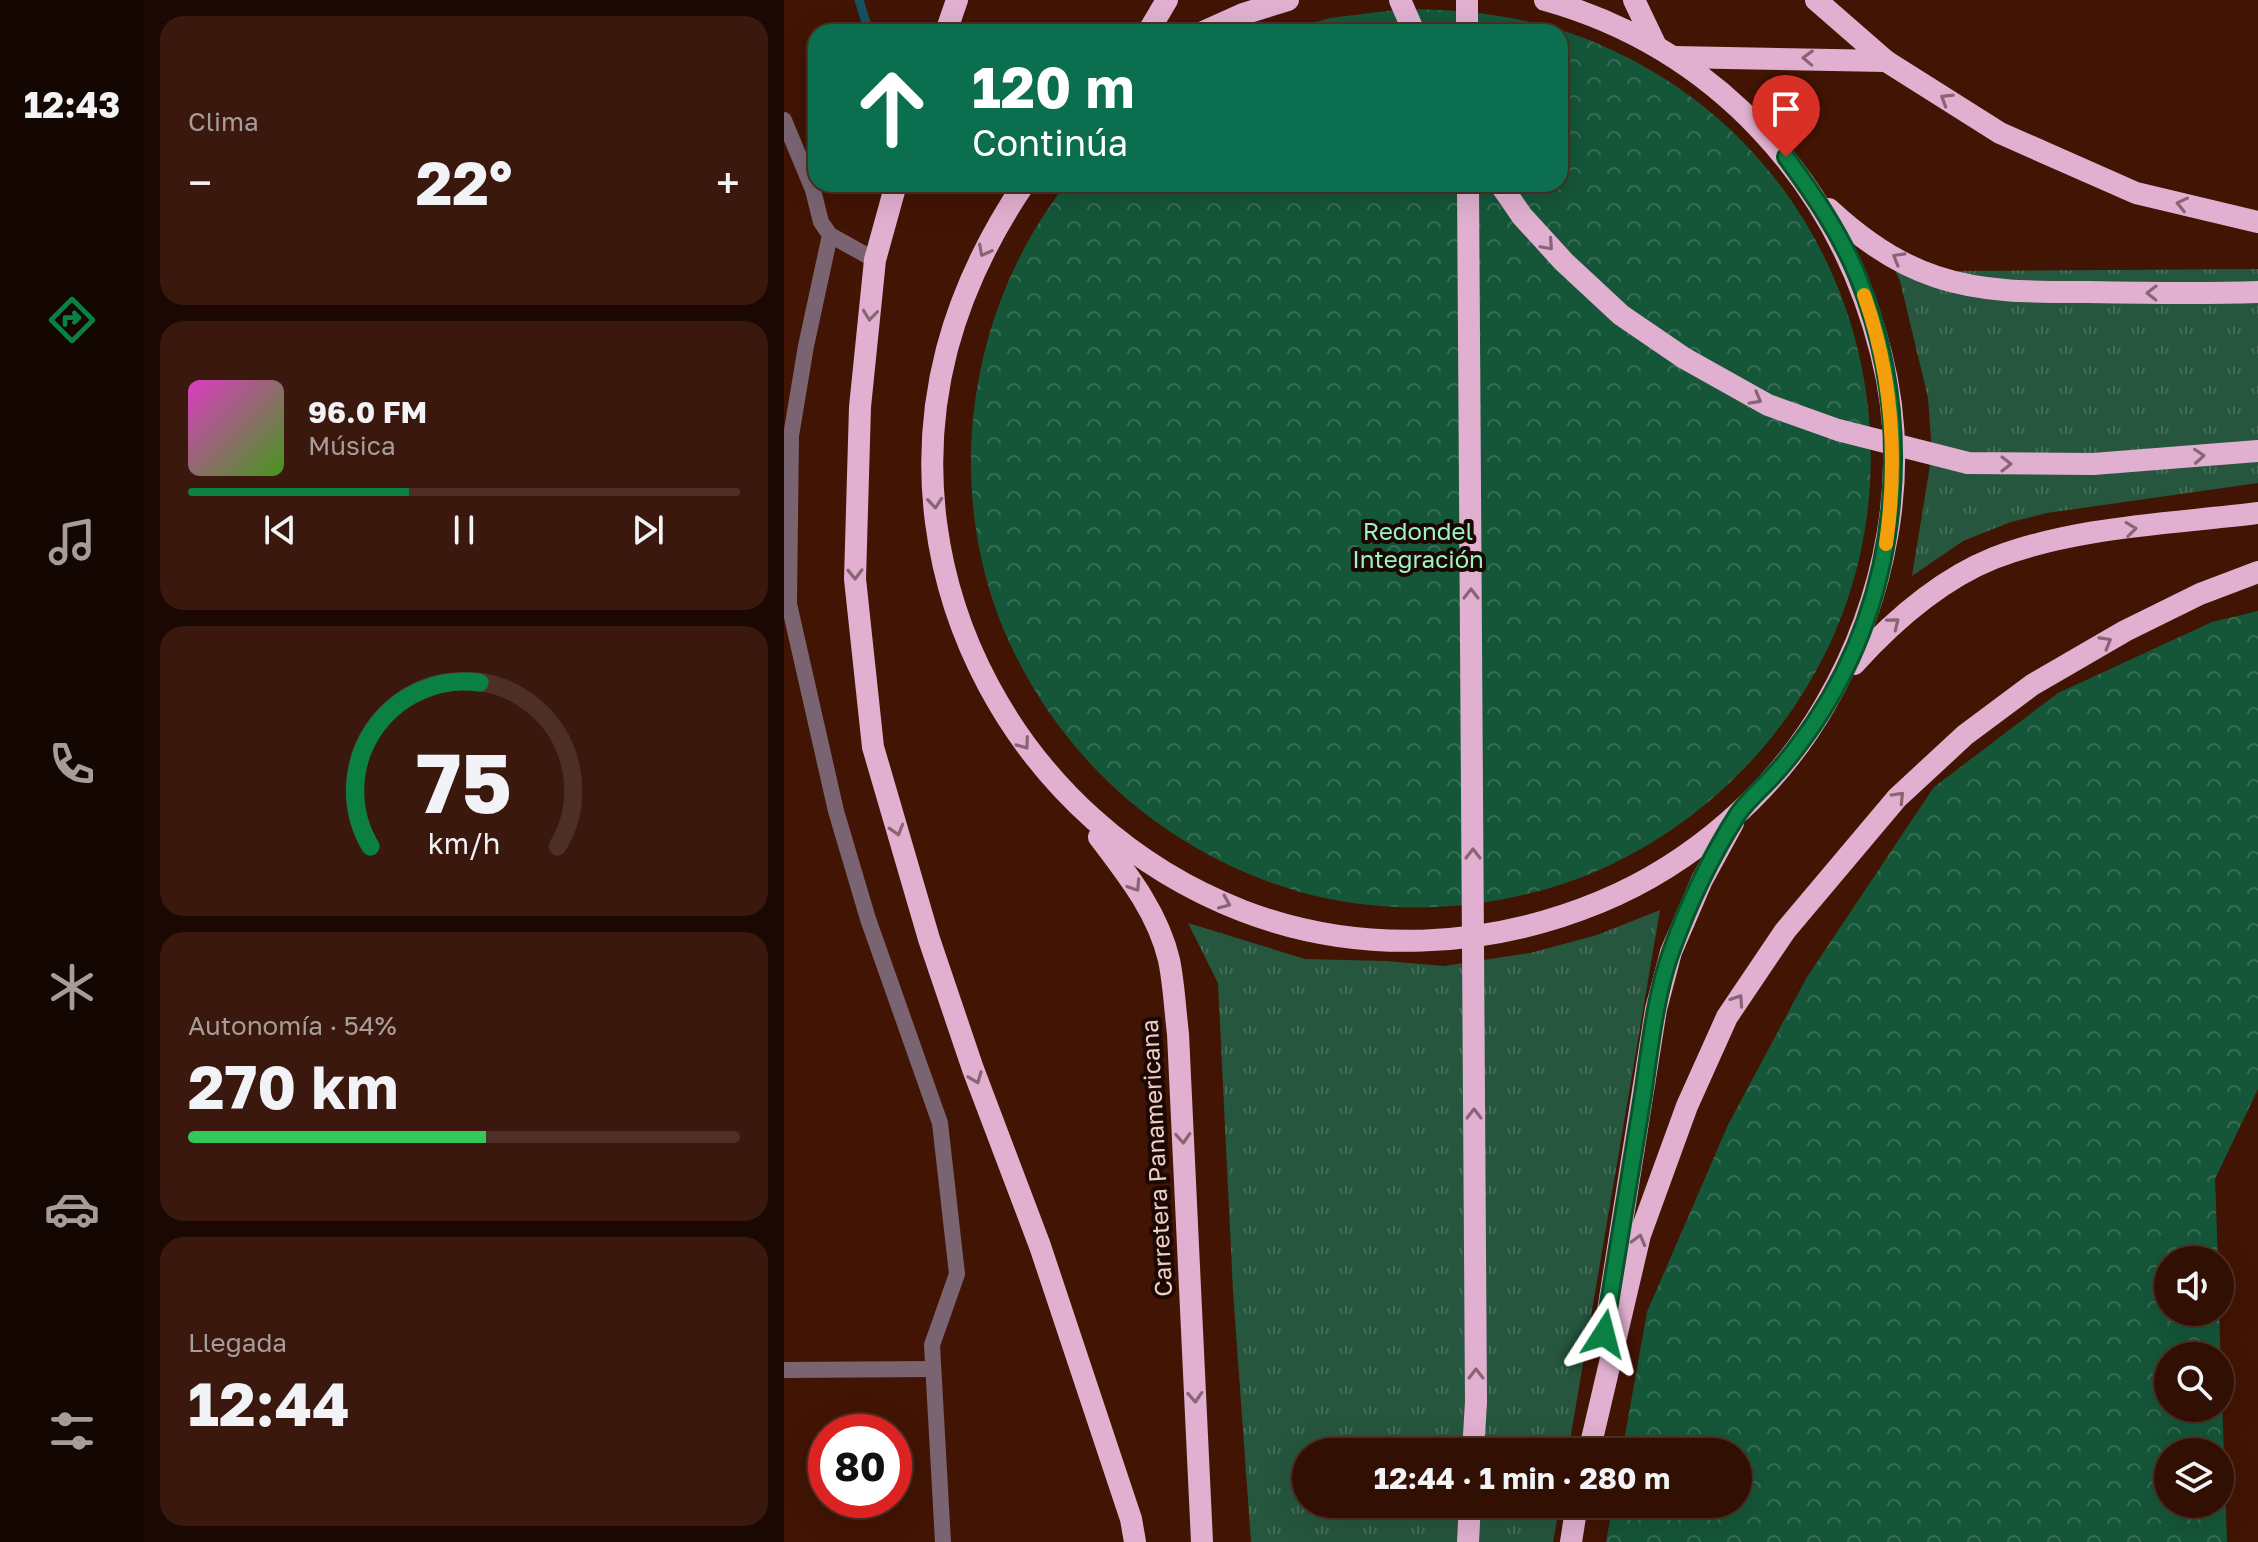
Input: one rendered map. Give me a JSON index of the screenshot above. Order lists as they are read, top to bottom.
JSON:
{
  "streets": {
    "highway": ["Carretera Panamericana"]
  },
  "parks": ["Redondel Integración"],
  "page": {
    "tabs": "12:43",
    "tile": [
      "Clima",
      ["Autonomía · 54%", "270 km"],
      ["Llegada", "12:44"]
    ],
    "turn": ["120 m", "Continúa"],
    "heat": ["−", "22°", "+"],
    "song": ["96.0 FM", "Música"],
    "limit": "80",
    "trip": "12:44 · 1 min · 280 m",
    "gauge": ["75", "km/h"]
  }
}
